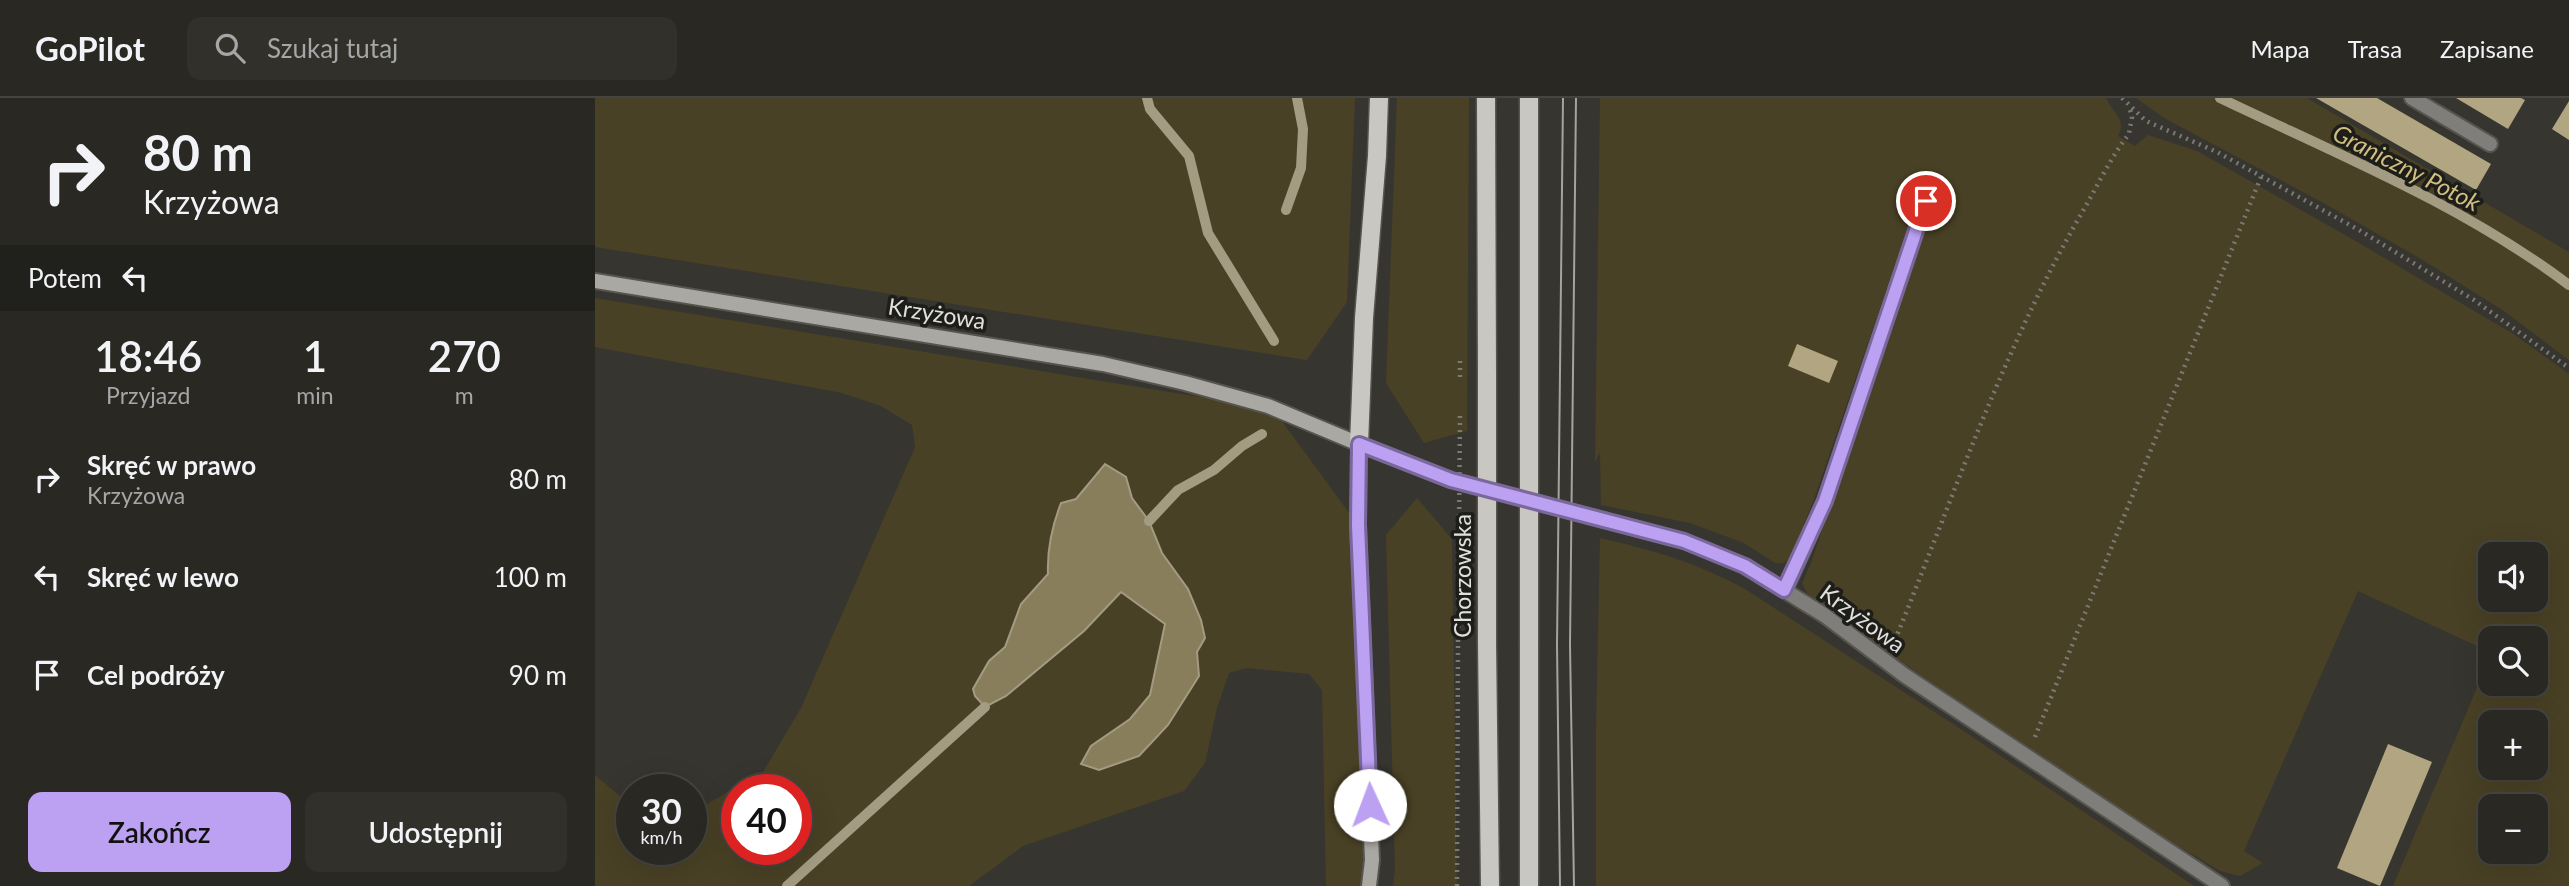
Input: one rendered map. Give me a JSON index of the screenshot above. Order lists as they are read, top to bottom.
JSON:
{
  "streets": {
    "main road": ["Chorzowska"],
    "street": ["Krzyżowa"]
  },
  "water": ["Graniczny Potok"],
  "page": {
    "header": "GoPilot",
    "search": "Szukaj tutaj",
    "nav": ["Mapa", "Trasa", "Zapisane"],
    "turn": ["80 m", "Krzyżowa"],
    "then": "Potem",
    "eta": [
      "18:46",
      "Przyjazd",
      "1",
      "min",
      "270",
      "m"
    ],
    "list": [
      {
        "name": "Skręć w prawo",
        "note": "Krzyżowa",
        "value": "80 m"
      },
      {
        "name": "Skręć w lewo",
        "value": "100 m"
      },
      {
        "name": "Cel podróży",
        "value": "90 m"
      }
    ],
    "map_buttons": ["+", "−"],
    "speed": "30 km/h",
    "limit": "40",
    "buttons": ["Zakończ", "Udostępnij"]
  }
}
